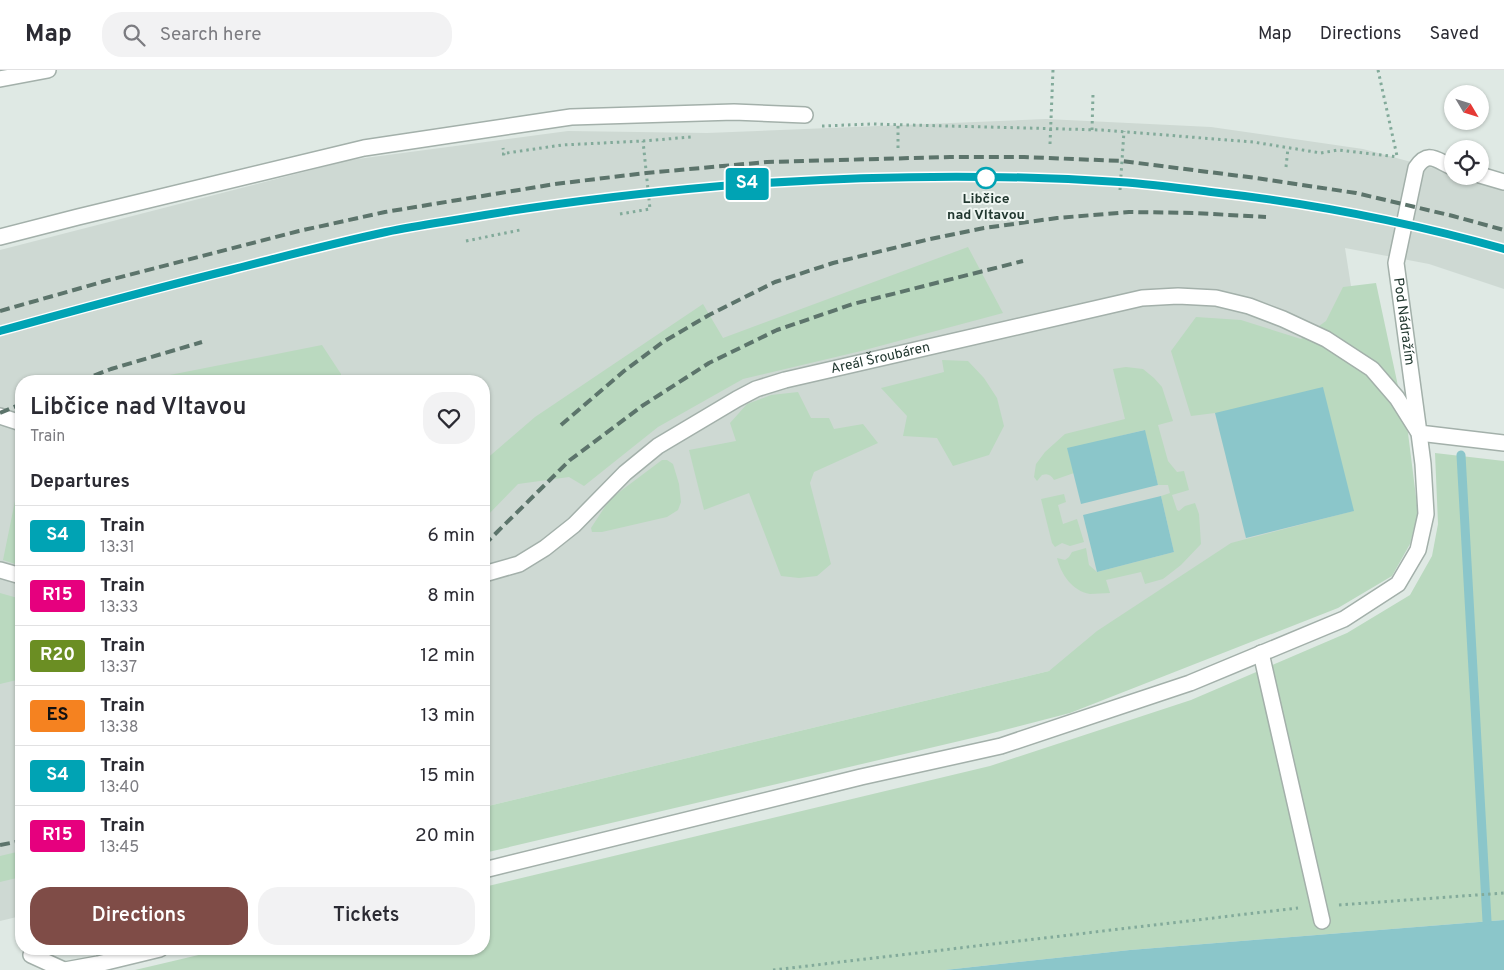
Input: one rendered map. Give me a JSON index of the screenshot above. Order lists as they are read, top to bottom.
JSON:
{
  "streets": {
    "street": ["Pod Nádražím", "Areál Šroubáren"]
  },
  "crossings": [
    ["Pod Nádražím", "Areál Šroubáren"]
  ],
  "places": ["Libčice nad Vltavou"],
  "north": "bottom right",
  "page": {
    "header": "Map",
    "search": "Search here",
    "nav": ["Map", "Directions", "Saved"],
    "on_map": "S4",
    "heading": [
      ["Libčice nad Vltavou", "Train"],
      "Departures"
    ],
    "list": [
      {
        "mark": "S4",
        "name": "Train",
        "note": "13:31",
        "value": "6 min"
      },
      {
        "mark": "R15",
        "name": "Train",
        "note": "13:33",
        "value": "8 min"
      },
      {
        "mark": "R20",
        "name": "Train",
        "note": "13:37",
        "value": "12 min"
      },
      {
        "mark": "ES",
        "name": "Train",
        "note": "13:38",
        "value": "13 min"
      },
      {
        "mark": "S4",
        "name": "Train",
        "note": "13:40",
        "value": "15 min"
      },
      {
        "mark": "R15",
        "name": "Train",
        "note": "13:45",
        "value": "20 min"
      }
    ],
    "buttons": ["Directions", "Tickets"]
  }
}
